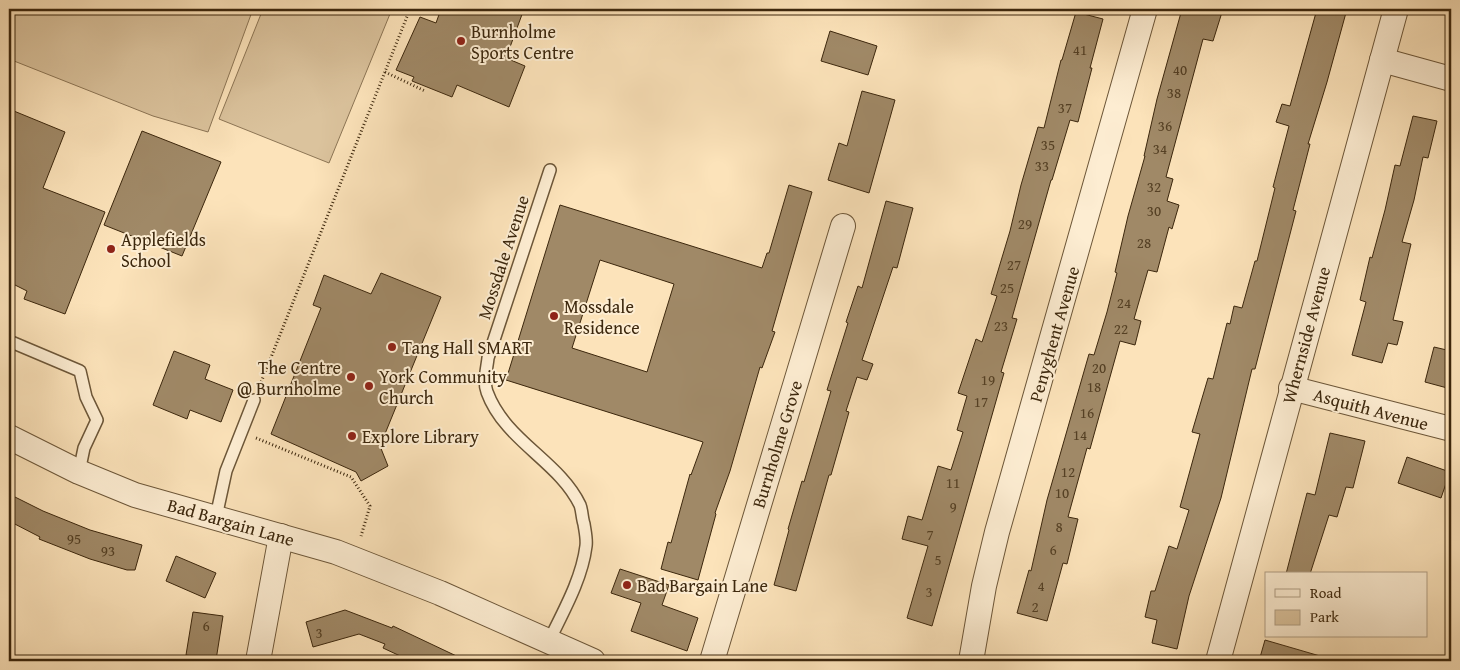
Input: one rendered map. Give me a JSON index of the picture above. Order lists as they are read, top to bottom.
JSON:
{
  "streets": {
    "street": [
      "Penyghent Avenue",
      "Whernside Avenue",
      "Asquith Avenue",
      "Burnholme Grove",
      "Bad Bargain Lane"
    ],
    "lane": ["Mossdale Avenue"]
  },
  "crossings": [
    ["Mossdale Avenue", "Bad Bargain Lane"],
    ["Whernside Avenue", "Asquith Avenue"]
  ],
  "places": [
    "Burnholme Sports Centre",
    "Applefields School",
    "Mossdale Residence",
    "Tang Hall SMART",
    "The Centre @ Burnholme",
    "York Community Church",
    "Explore Library",
    "Bad Bargain Lane"
  ],
  "house_numbers": [
    "41",
    "40",
    "38",
    "37",
    "36",
    "35",
    "34",
    "33",
    "32",
    "30",
    "29",
    "28",
    "27",
    "25",
    "24",
    "23",
    "22",
    "20",
    "19",
    "18",
    "17",
    "16",
    "14",
    "12",
    "11",
    "10",
    "9",
    "8",
    "7",
    "95",
    "6",
    "93",
    "5",
    "4",
    "3",
    "2",
    "6",
    "3"
  ],
  "legend": ["Road", "Park"]
}
